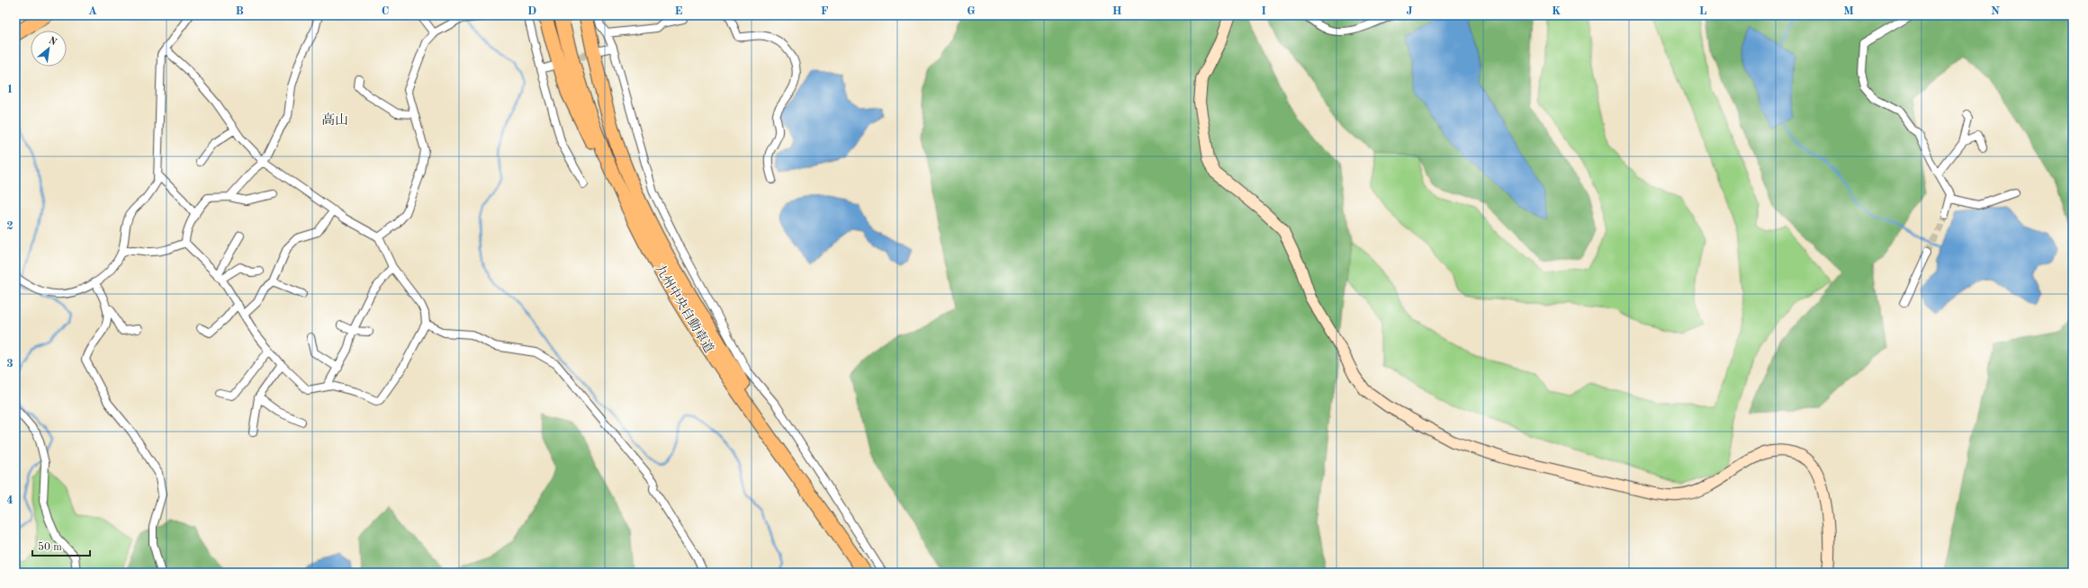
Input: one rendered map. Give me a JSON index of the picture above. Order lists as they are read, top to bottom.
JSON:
{
  "streets": {
    "highway": ["九州中央自動車道"]
  },
  "districts": ["高山"],
  "scale_bar": "50 m",
  "north": "top right",
  "grid": {
    "columns": [
      "A",
      "B",
      "C",
      "D",
      "E",
      "F",
      "G",
      "H",
      "I",
      "J",
      "K",
      "L",
      "M",
      "N"
    ],
    "rows": [
      "1",
      "2",
      "3",
      "4"
    ]
  }
}
